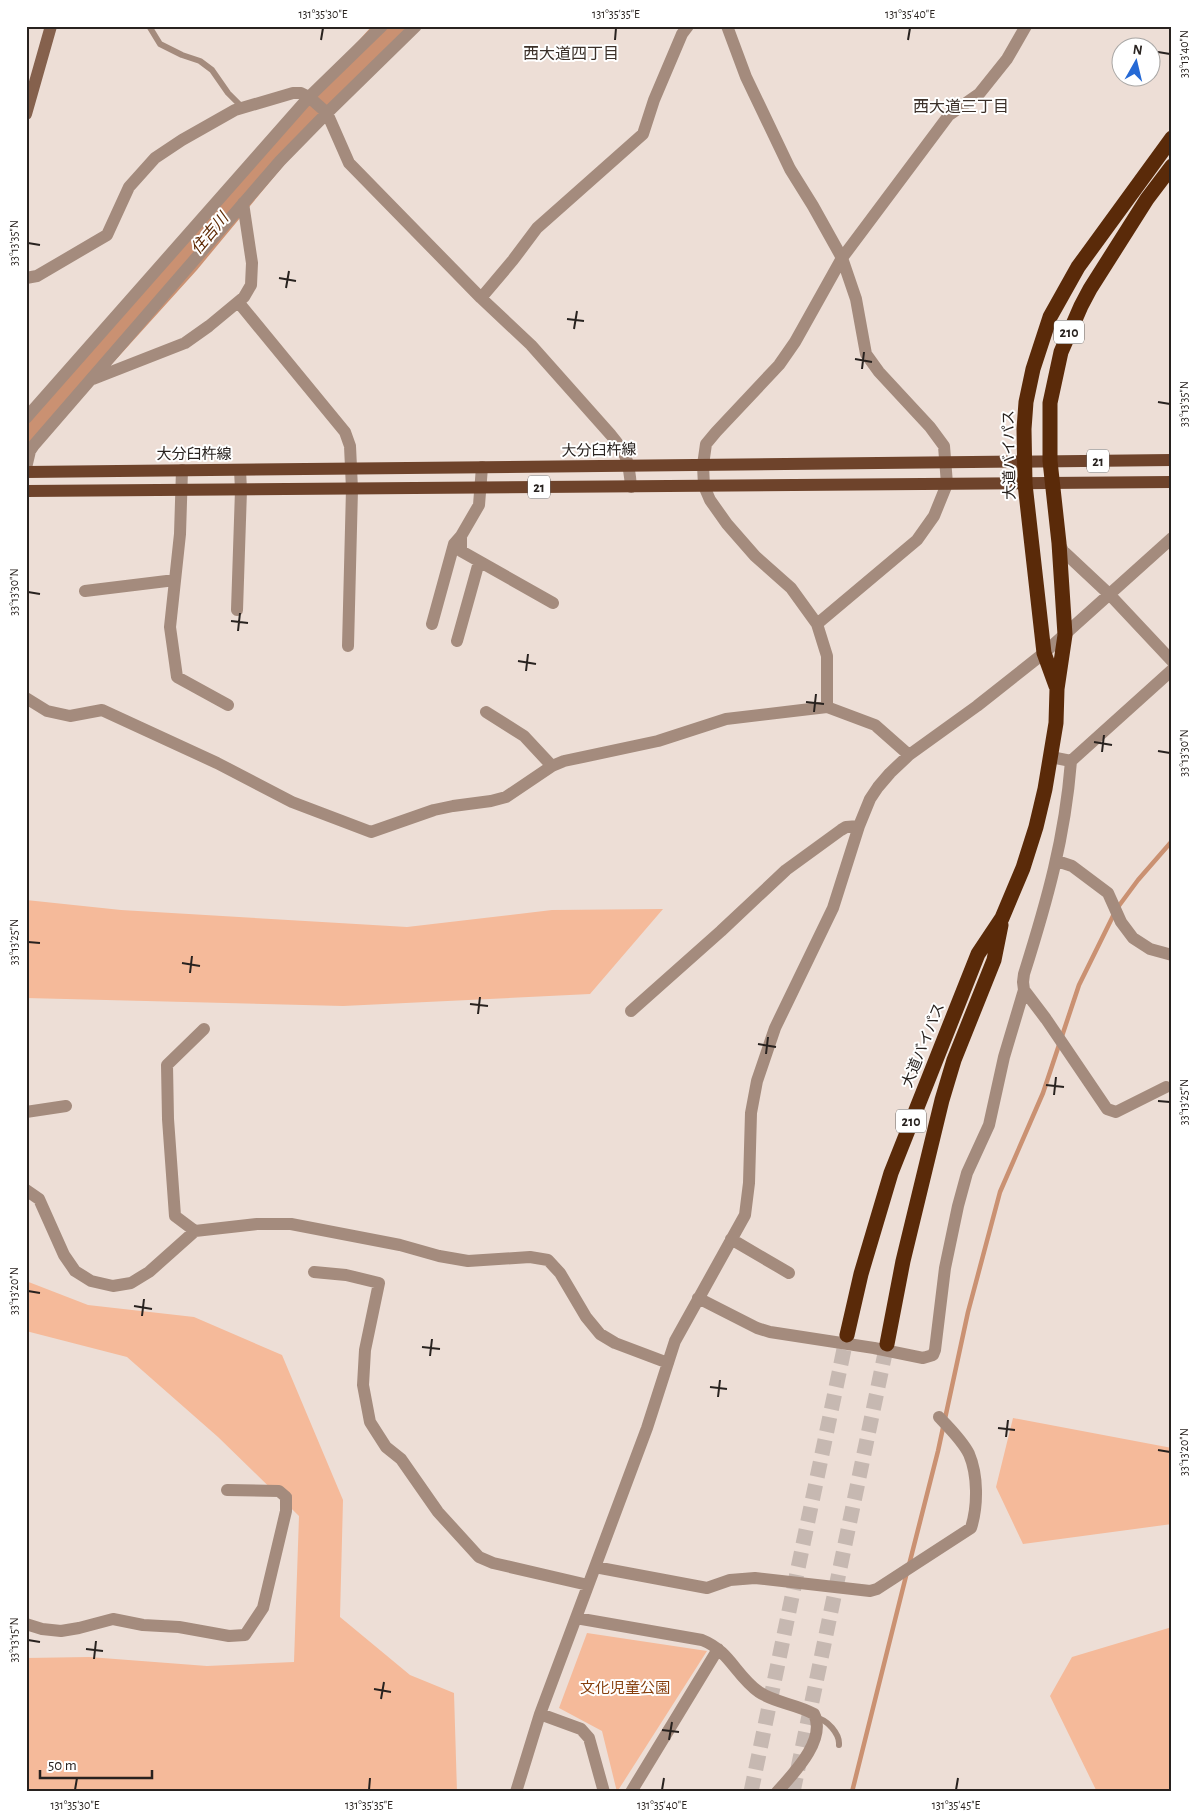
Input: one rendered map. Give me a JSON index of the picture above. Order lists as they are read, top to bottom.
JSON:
{
  "streets": {
    "highway": ["210", "大道バイパス"],
    "main road": ["大分臼杵線", "21"]
  },
  "crossings": [
    ["大分臼杵線", "大道バイパス"],
    ["大道バイパス", "21"]
  ],
  "districts": ["西大道四丁目", "西大道三丁目"],
  "water": ["住吉川"],
  "parks": ["文化児童公園"],
  "scale_bar": "50 m",
  "north": "top",
  "coordinates": [
    "131°35'30\"E",
    "131°35'35\"E",
    "131°35'40\"E",
    "33°13'40\"N",
    "33°13'35\"N",
    "33°13'30\"N",
    "33°13'25\"N",
    "33°13'20\"N",
    "33°13'15\"N",
    "131°35'45\"E"
  ]
}
